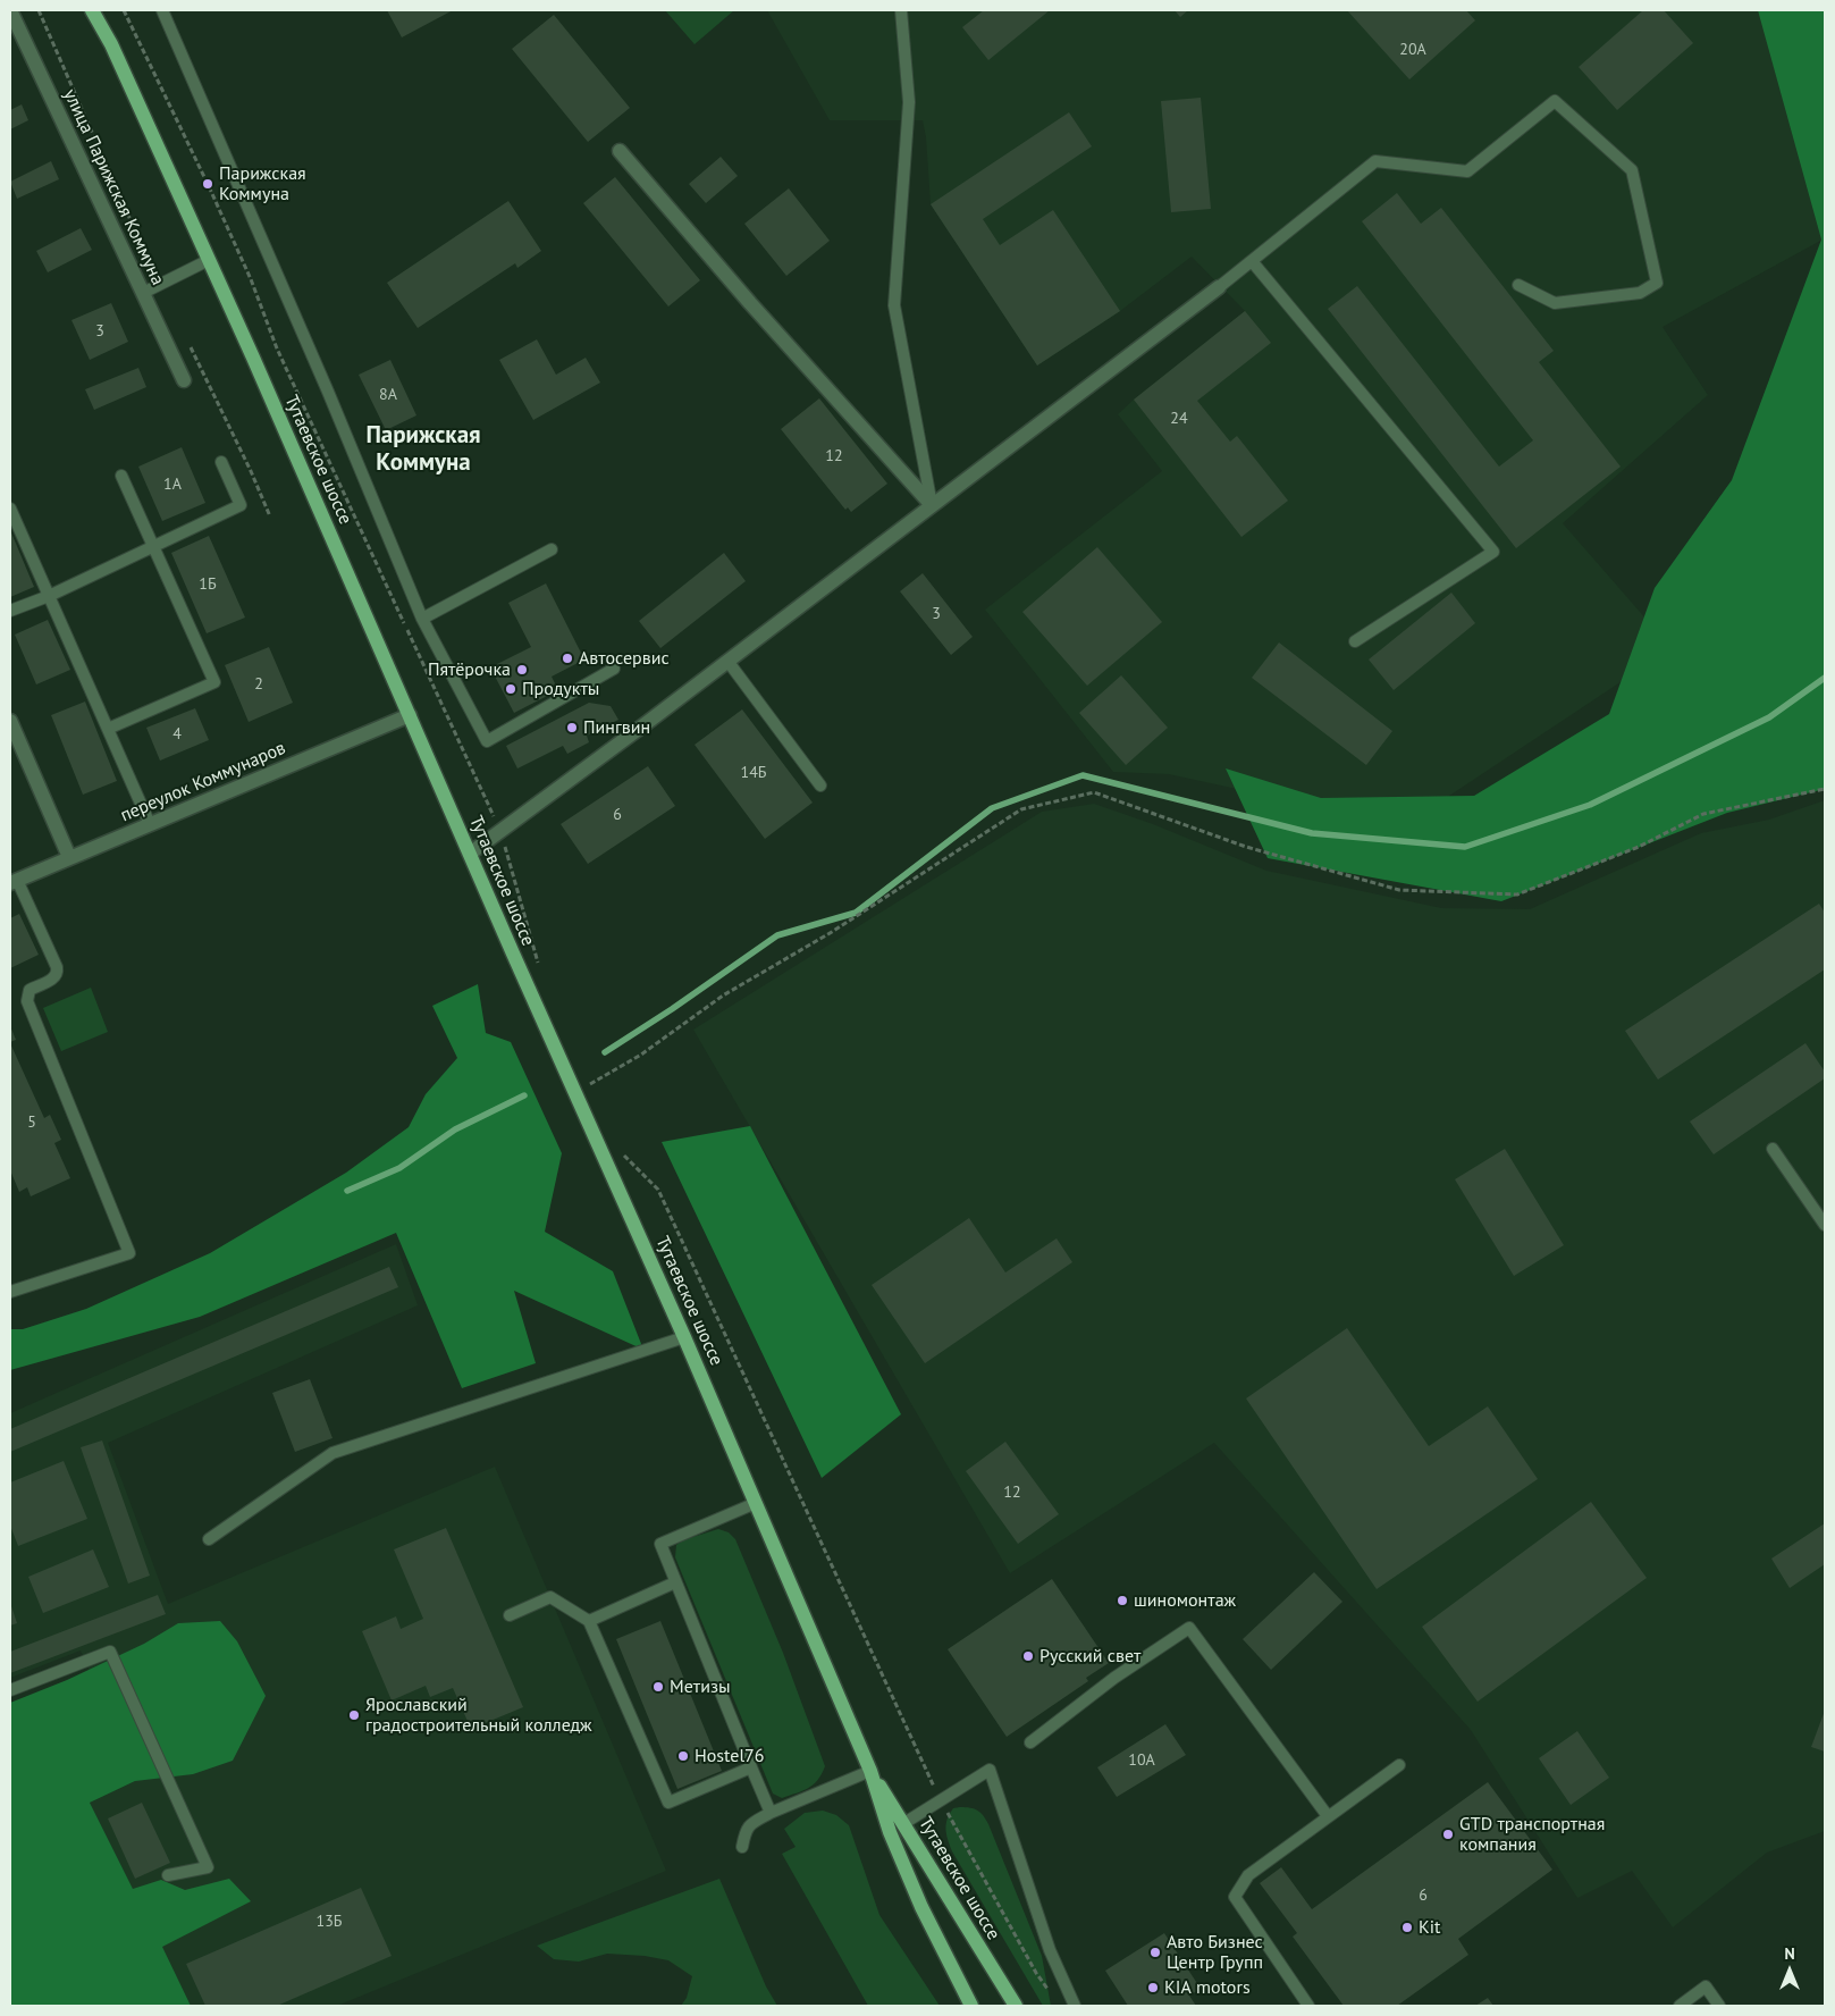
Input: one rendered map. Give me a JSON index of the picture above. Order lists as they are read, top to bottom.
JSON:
{
  "streets": {
    "main road": ["Тутаевское шоссе"],
    "street": ["улица Парижская Коммуна", "переулок Коммунаров"]
  },
  "crossings": [
    ["Тутаевское шоссе", "переулок Коммунаров"]
  ],
  "districts": ["Парижская Коммуна"],
  "places": [
    "Парижская Коммуна",
    "Автосервис",
    "Пятёрочка",
    "Продукты",
    "Пингвин",
    "шиномонтаж",
    "Русский свет",
    "Метизы",
    "Ярославский градостроительный колледж",
    "Hostel76",
    "GTD транспортная компания",
    "Kit",
    "Авто Бизнес Центр Групп",
    "KIA motors"
  ],
  "house_numbers": [
    "20А",
    "3",
    "8А",
    "24",
    "12",
    "1А",
    "1Б",
    "3",
    "2",
    "4",
    "14Б",
    "6",
    "5",
    "12",
    "10А",
    "6",
    "13Б"
  ],
  "north": "top"
}
